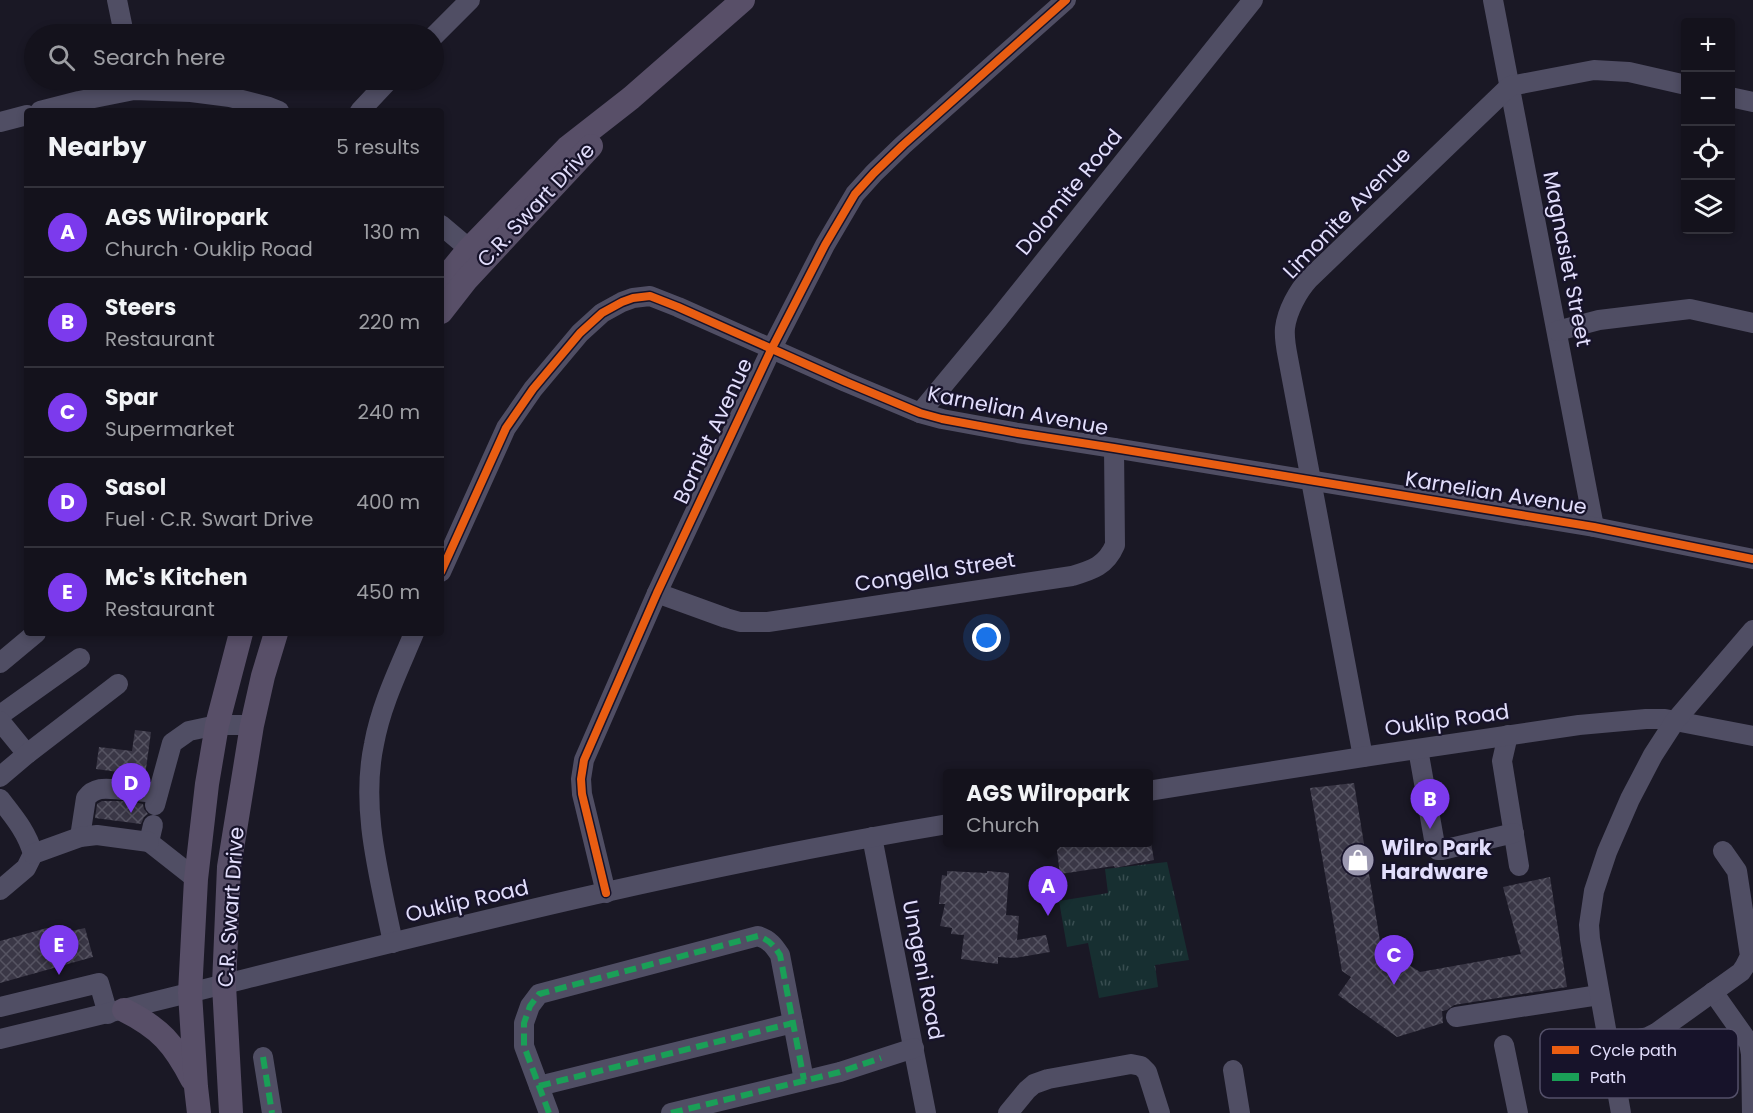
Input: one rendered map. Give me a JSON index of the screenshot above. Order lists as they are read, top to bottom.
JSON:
{
  "streets": {
    "main road": ["C.R. Swart Drive"],
    "street": [
      "Dolomite Road",
      "Limonite Avenue",
      "Magnasiet Street",
      "Karnelian Avenue",
      "Borniet Avenue",
      "Congella Street",
      "Ouklip Road",
      "Umgeni Road"
    ]
  },
  "crossings": [
    ["Dolomite Road", "Karnelian Avenue"],
    ["C.R. Swart Drive", "Ouklip Road"],
    ["Limonite Avenue", "Magnasiet Street"],
    ["Limonite Avenue", "Karnelian Avenue"],
    ["Limonite Avenue", "Ouklip Road"],
    ["Magnasiet Street", "Karnelian Avenue"],
    ["Karnelian Avenue", "Borniet Avenue"],
    ["Karnelian Avenue", "Congella Street"],
    ["Borniet Avenue", "Congella Street"],
    ["Borniet Avenue", "Ouklip Road"],
    ["Ouklip Road", "Umgeni Road"]
  ],
  "places": {
    "shop": ["Wilro Park Hardware"]
  },
  "legend": ["Cycle path", "Path"],
  "page": {
    "map_buttons": ["+", "−"],
    "search": "Search here",
    "heading": ["Nearby", "5 results"],
    "list": [
      {
        "mark": "A",
        "name": "AGS Wilropark",
        "note": "Church · Ouklip Road",
        "value": "130 m"
      },
      {
        "mark": "B",
        "name": "Steers",
        "note": "Restaurant",
        "value": "220 m"
      },
      {
        "mark": "C",
        "name": "Spar",
        "note": "Supermarket",
        "value": "240 m"
      },
      {
        "mark": "D",
        "name": "Sasol",
        "note": "Fuel · C.R. Swart Drive",
        "value": "400 m"
      },
      {
        "mark": "E",
        "name": "Mc's Kitchen",
        "note": "Restaurant",
        "value": "450 m"
      }
    ],
    "pins": [
      "D",
      "B",
      "A",
      "E",
      "C"
    ],
    "popup": ["AGS Wilropark", "Church"]
  }
}
